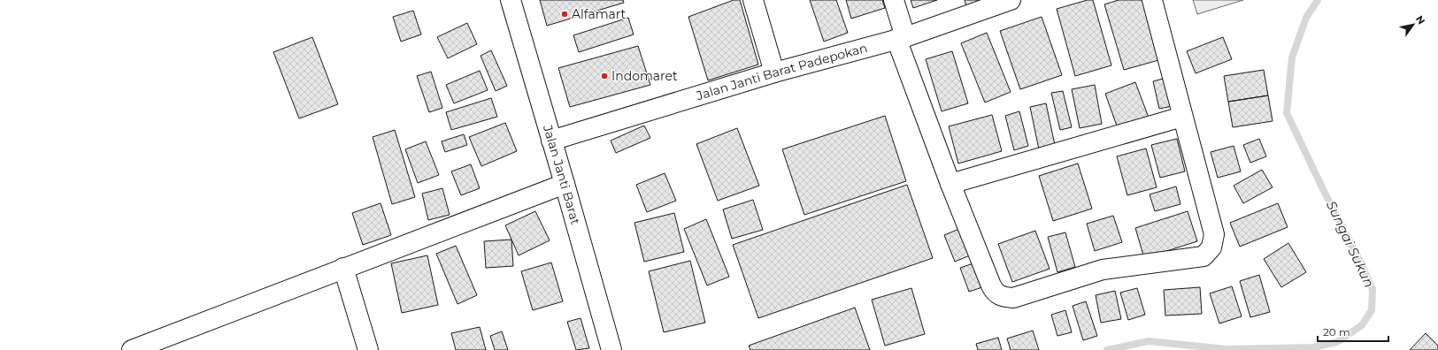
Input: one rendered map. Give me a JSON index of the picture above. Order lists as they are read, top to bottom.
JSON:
{
  "streets": {
    "street": ["Jalan Janti Barat Padepokan", "Jalan Janti Barat"]
  },
  "crossings": [
    ["Jalan Janti Barat Padepokan", "Jalan Janti Barat"]
  ],
  "water": ["Sungai Sukun"],
  "places": ["Alfamart", "Indomaret"],
  "scale_bar": "20 m",
  "north": "top right"
}
